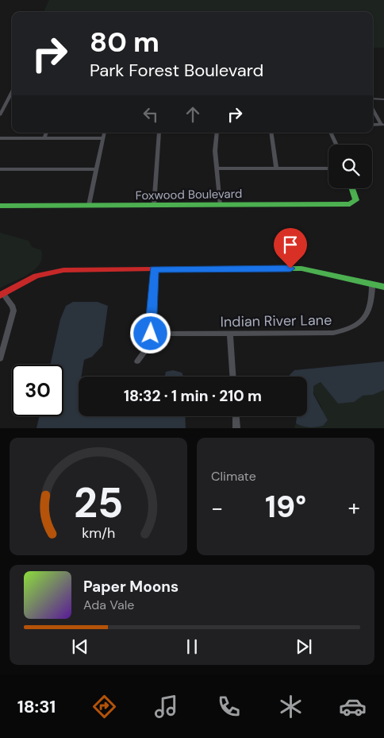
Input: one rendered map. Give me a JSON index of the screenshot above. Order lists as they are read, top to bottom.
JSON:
{
  "streets": {
    "street": ["Foxwood Boulevard", "Indian River Lane"]
  },
  "page": {
    "turn": ["80 m", "Park Forest Boulevard"],
    "limit": "30",
    "trip": "18:32 · 1 min · 210 m",
    "tile": "Climate",
    "heat": ["−", "19°", "+"],
    "song": ["Paper Moons", "Ada Vale"],
    "tabs": "18:31",
    "gauge": ["25", "km/h"]
  }
}
